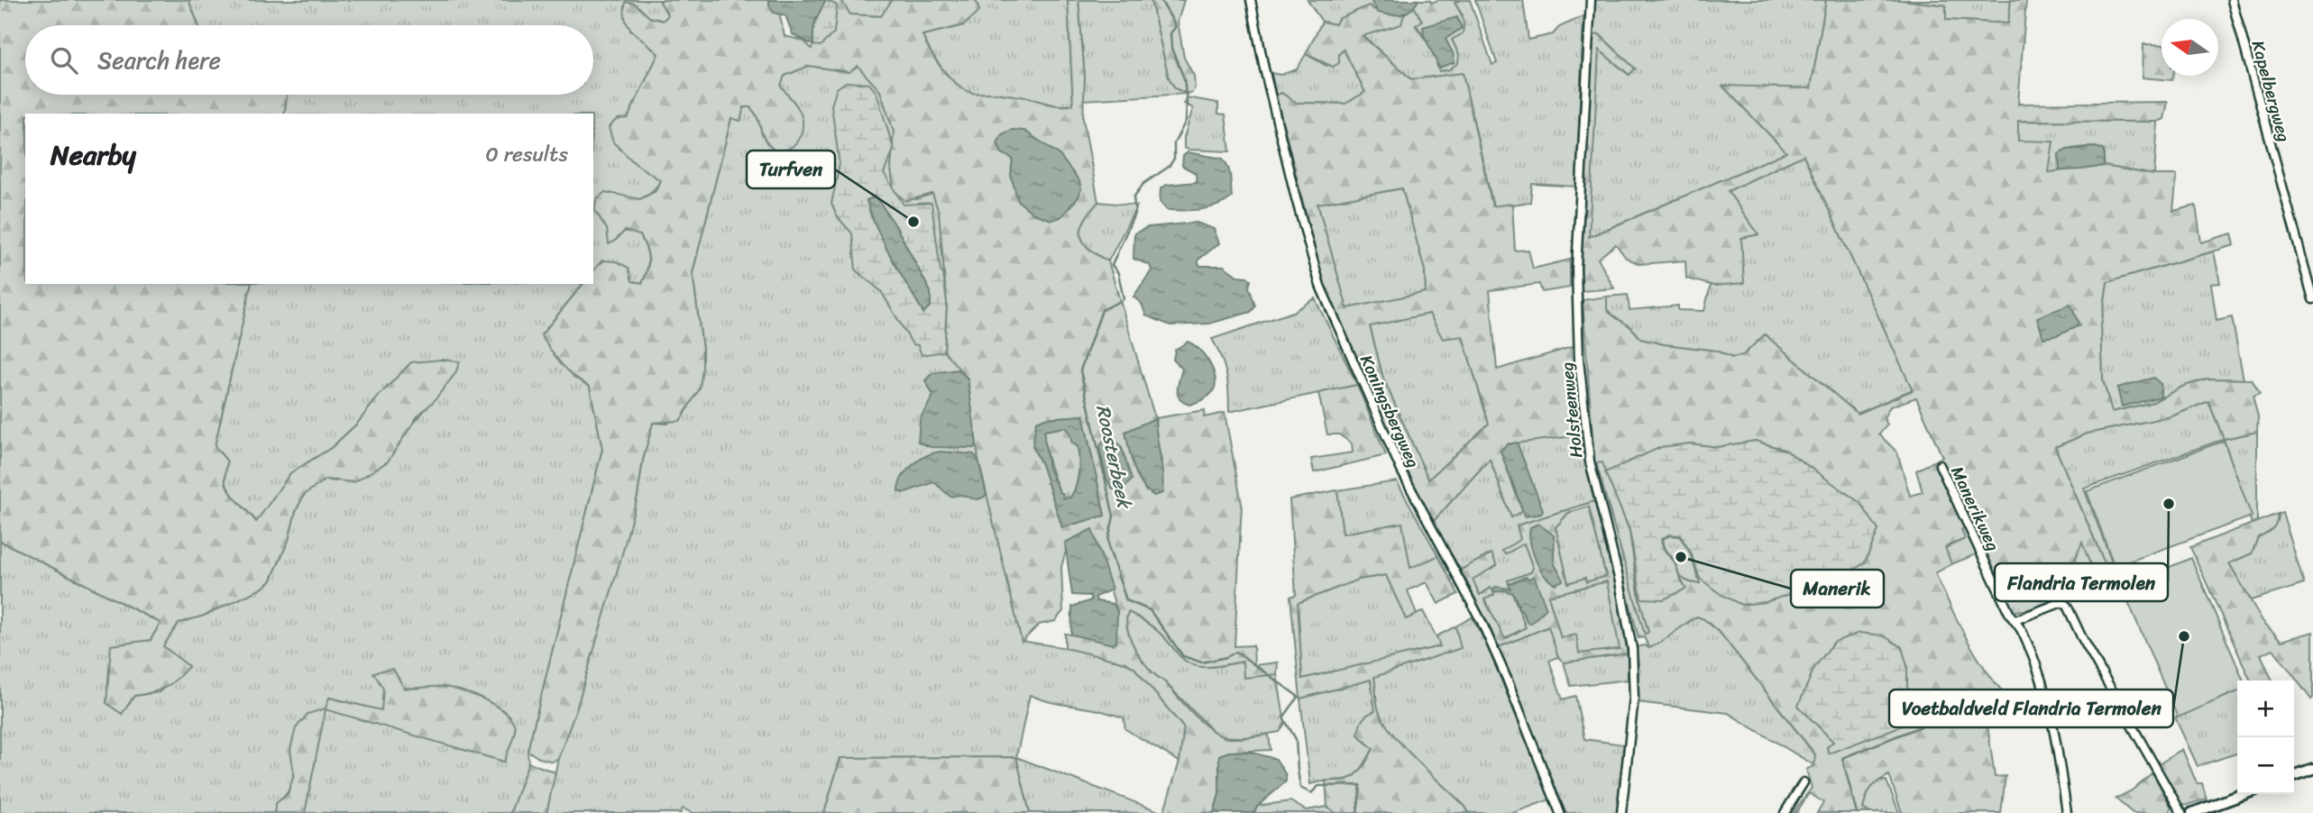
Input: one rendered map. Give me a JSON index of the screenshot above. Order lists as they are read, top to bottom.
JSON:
{
  "streets": {
    "street": [
      "Kapelbergweg",
      "Holsteenweg",
      "Koningsbergweg",
      "Manerikweg"
    ]
  },
  "water": ["Roosterbeek"],
  "places": [
    "Turfven",
    "Flandria Termolen",
    "Manerik",
    "Voetbaldveld Flandria Termolen"
  ],
  "north": "left",
  "page": {
    "search": "Search here",
    "heading": ["Nearby", "0 results"],
    "map_buttons": ["+", "−"]
  }
}
